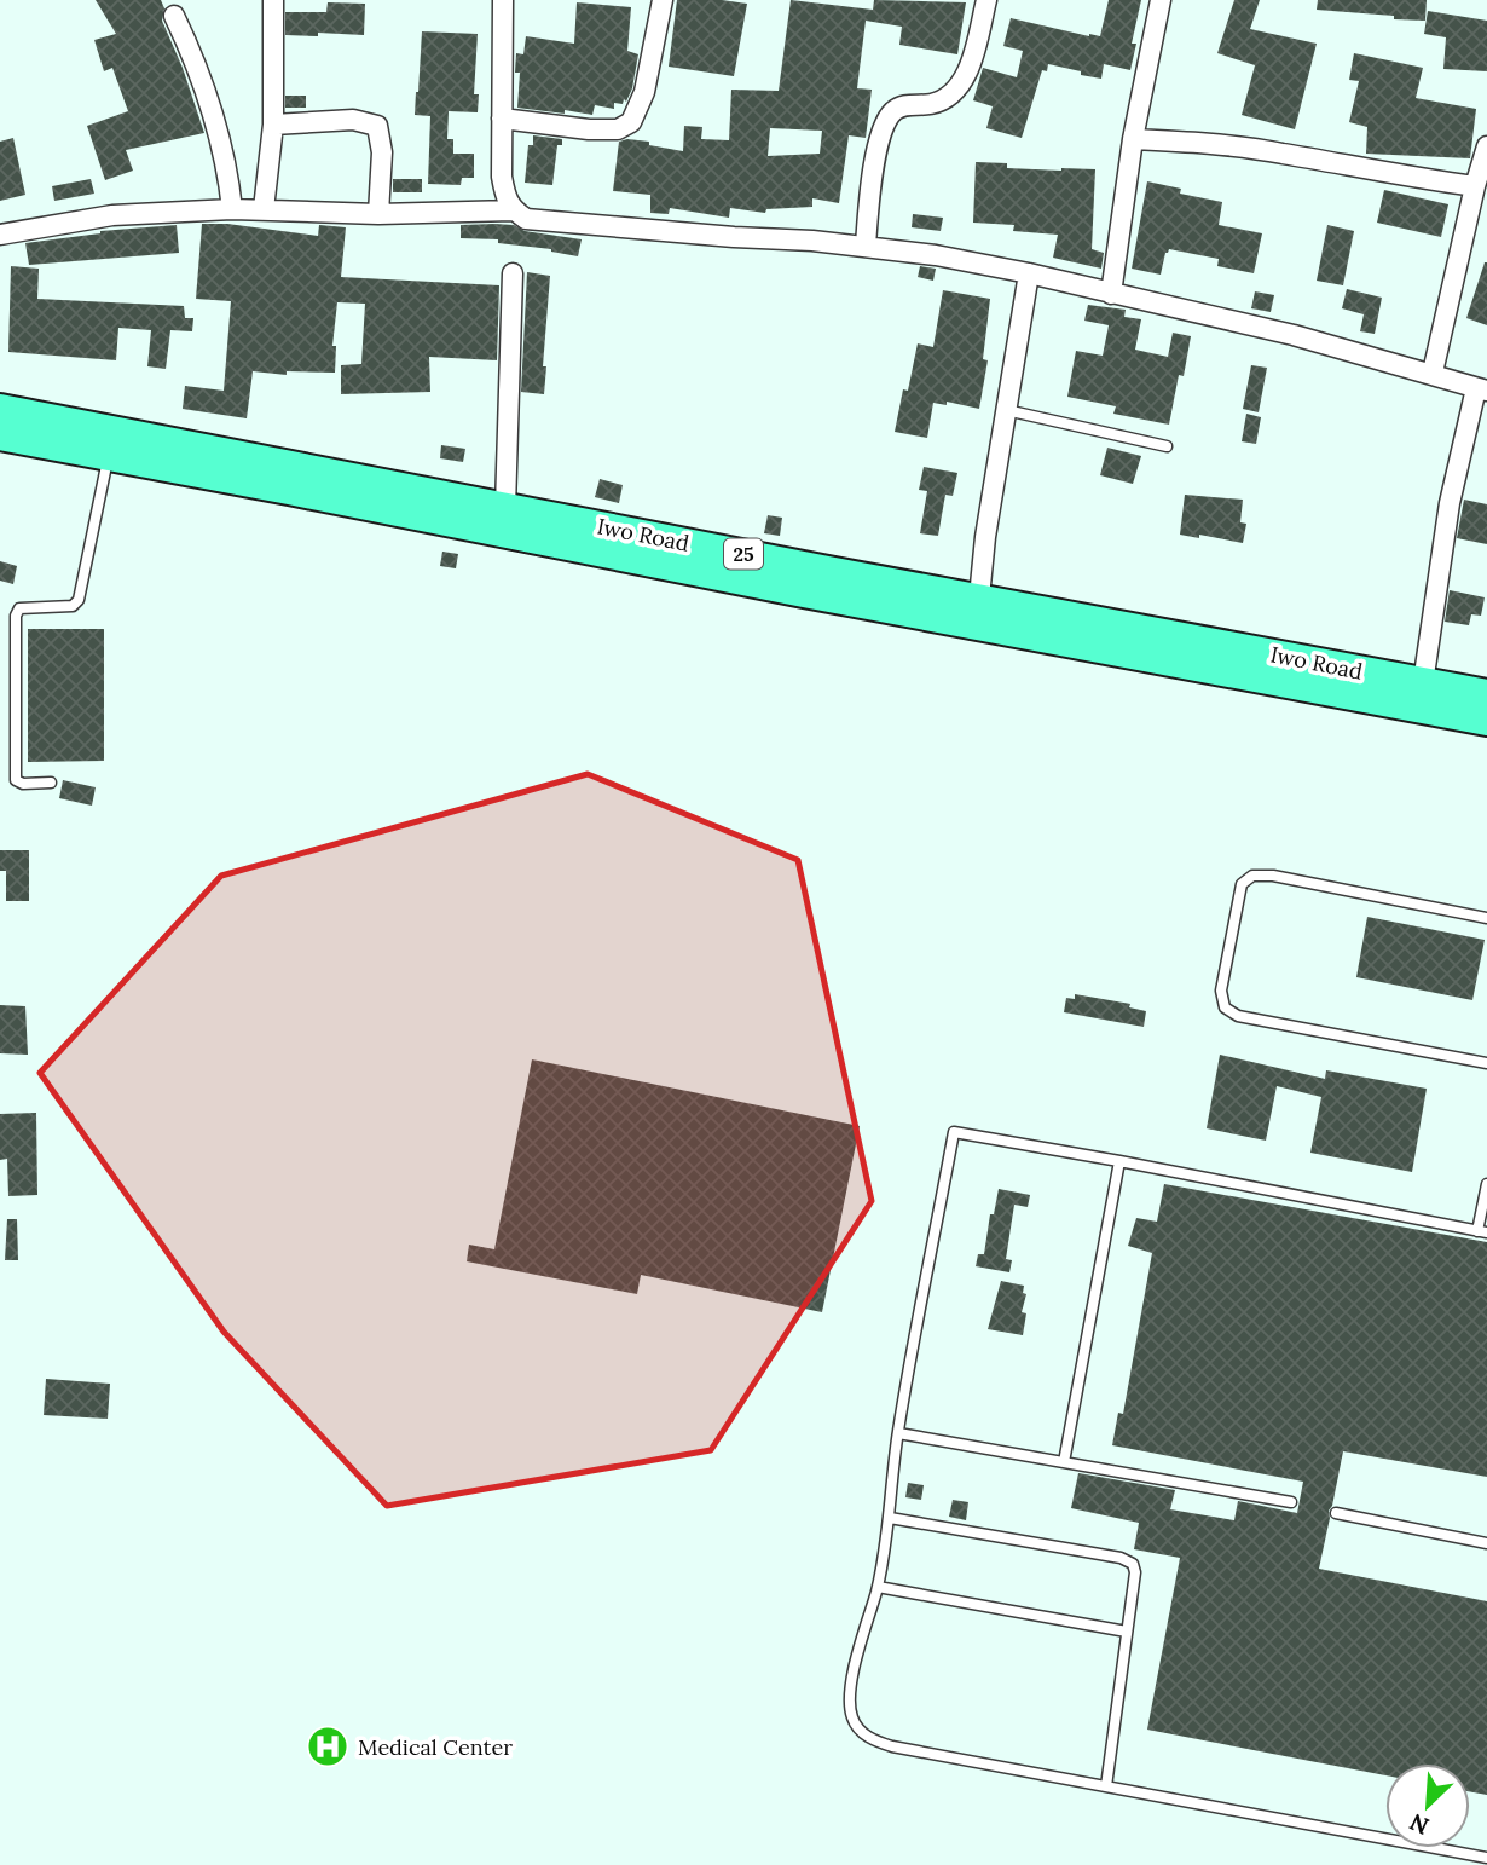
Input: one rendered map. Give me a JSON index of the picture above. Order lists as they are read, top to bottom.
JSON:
{
  "streets": {
    "main road": ["Iwo Road", "25"]
  },
  "places": {
    "hospital": ["Medical Center"]
  },
  "north": "bottom left"
}
